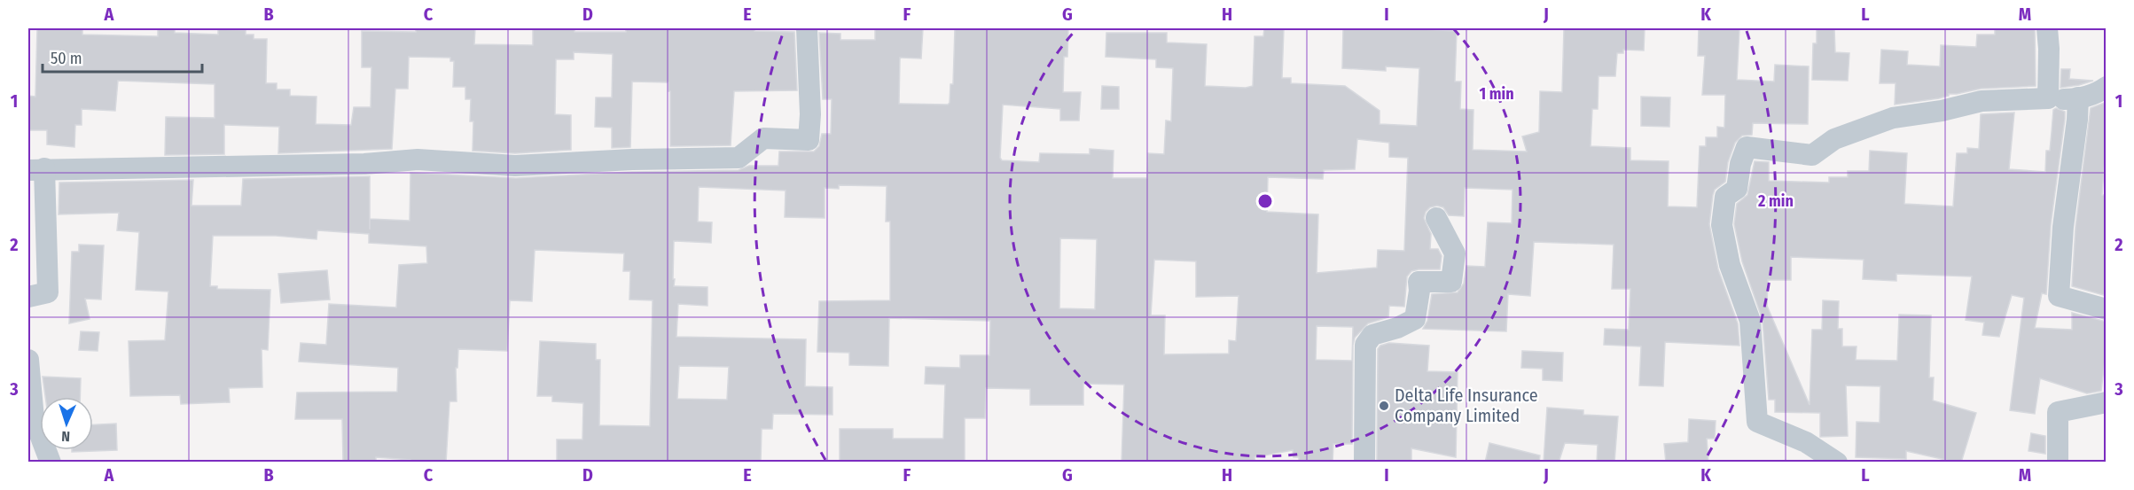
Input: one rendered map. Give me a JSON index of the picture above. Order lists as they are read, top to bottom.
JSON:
{
  "places": ["Delta Life Insurance Company Limited"],
  "scale_bar": "50 m",
  "north": "bottom",
  "grid": {
    "columns": [
      "A",
      "B",
      "C",
      "D",
      "E",
      "F",
      "G",
      "H",
      "I",
      "J",
      "K",
      "L",
      "M"
    ],
    "rows": ["1", "2", "3"]
  },
  "rings": ["1 min", "2 min"]
}
